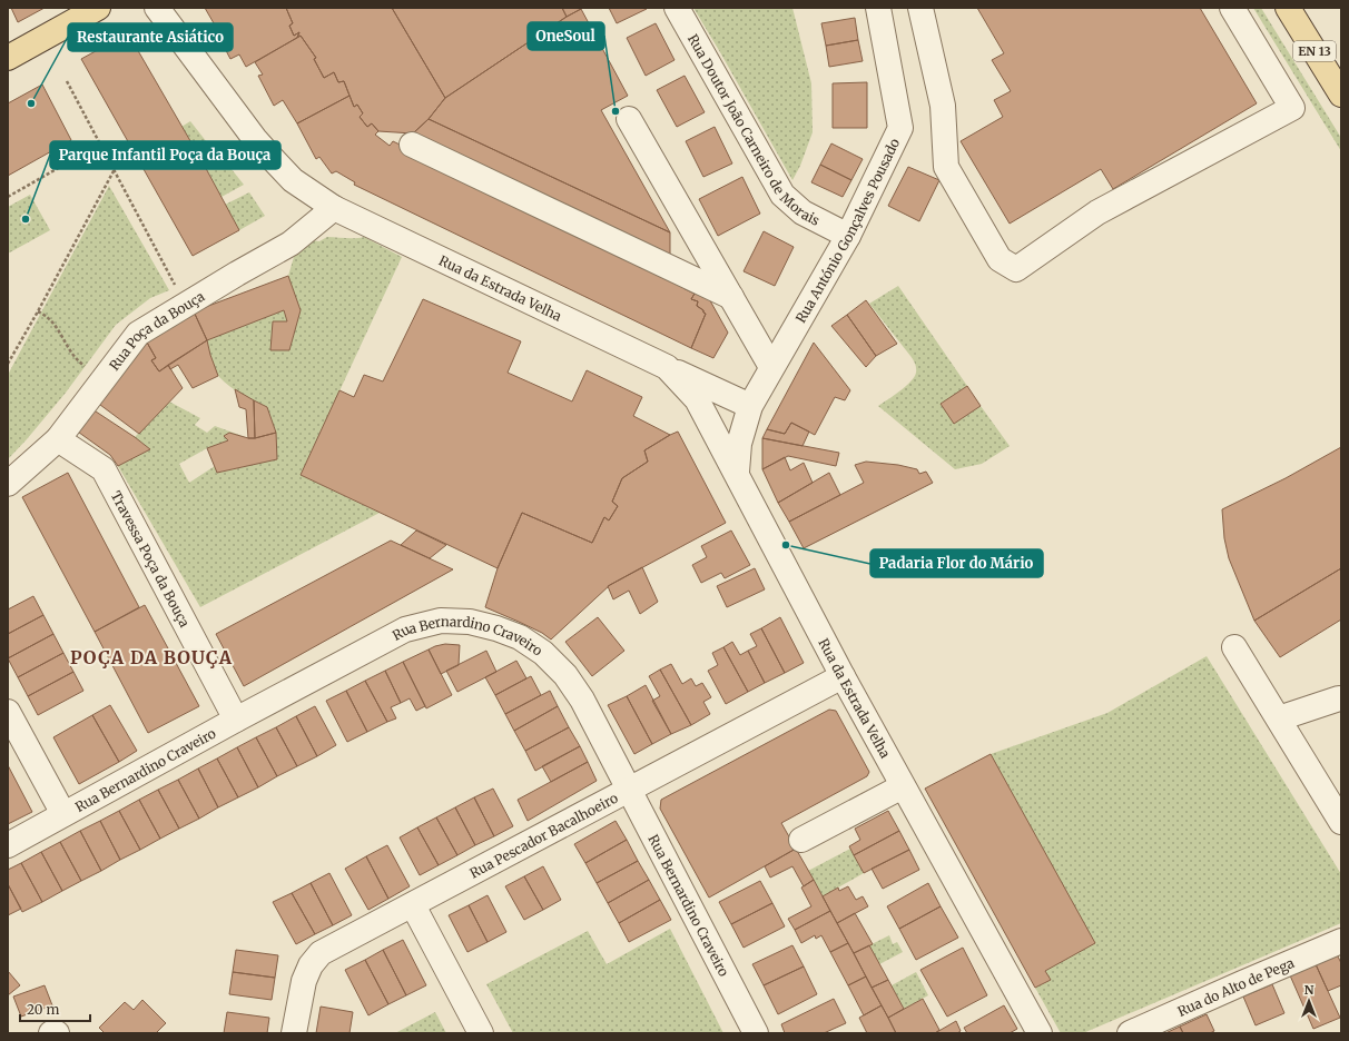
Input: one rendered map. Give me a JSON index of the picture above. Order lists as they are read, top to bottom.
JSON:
{
  "streets": {
    "main road": ["EN 13"],
    "street": [
      "Rua Doutor João Carneiro de Morais",
      "Rua António Gonçalves Pousado",
      "Rua da Estrada Velha",
      "Rua Poça da Bouça",
      "Travessa Poça da Bouça",
      "Rua Bernardino Craveiro",
      "Rua Pescador Bacalhoeiro",
      "Rua do Alto de Pega"
    ]
  },
  "crossings": [
    ["Rua Doutor João Carneiro de Morais", "Rua António Gonçalves Pousado"],
    ["Rua António Gonçalves Pousado", "Rua da Estrada Velha"],
    ["Rua da Estrada Velha", "Rua Poça da Bouça"],
    ["Rua da Estrada Velha", "Rua Pescador Bacalhoeiro"],
    ["Rua Poça da Bouça", "Travessa Poça da Bouça"],
    ["Travessa Poça da Bouça", "Rua Bernardino Craveiro"],
    ["Rua Bernardino Craveiro", "Rua Pescador Bacalhoeiro"]
  ],
  "districts": ["POÇA DA BOUÇA"],
  "places": [
    "Restaurante Asiático",
    "OneSoul",
    "Parque Infantil Poça da Bouça",
    "Padaria Flor do Mário"
  ],
  "scale_bar": "20 m",
  "north": "top"
}
